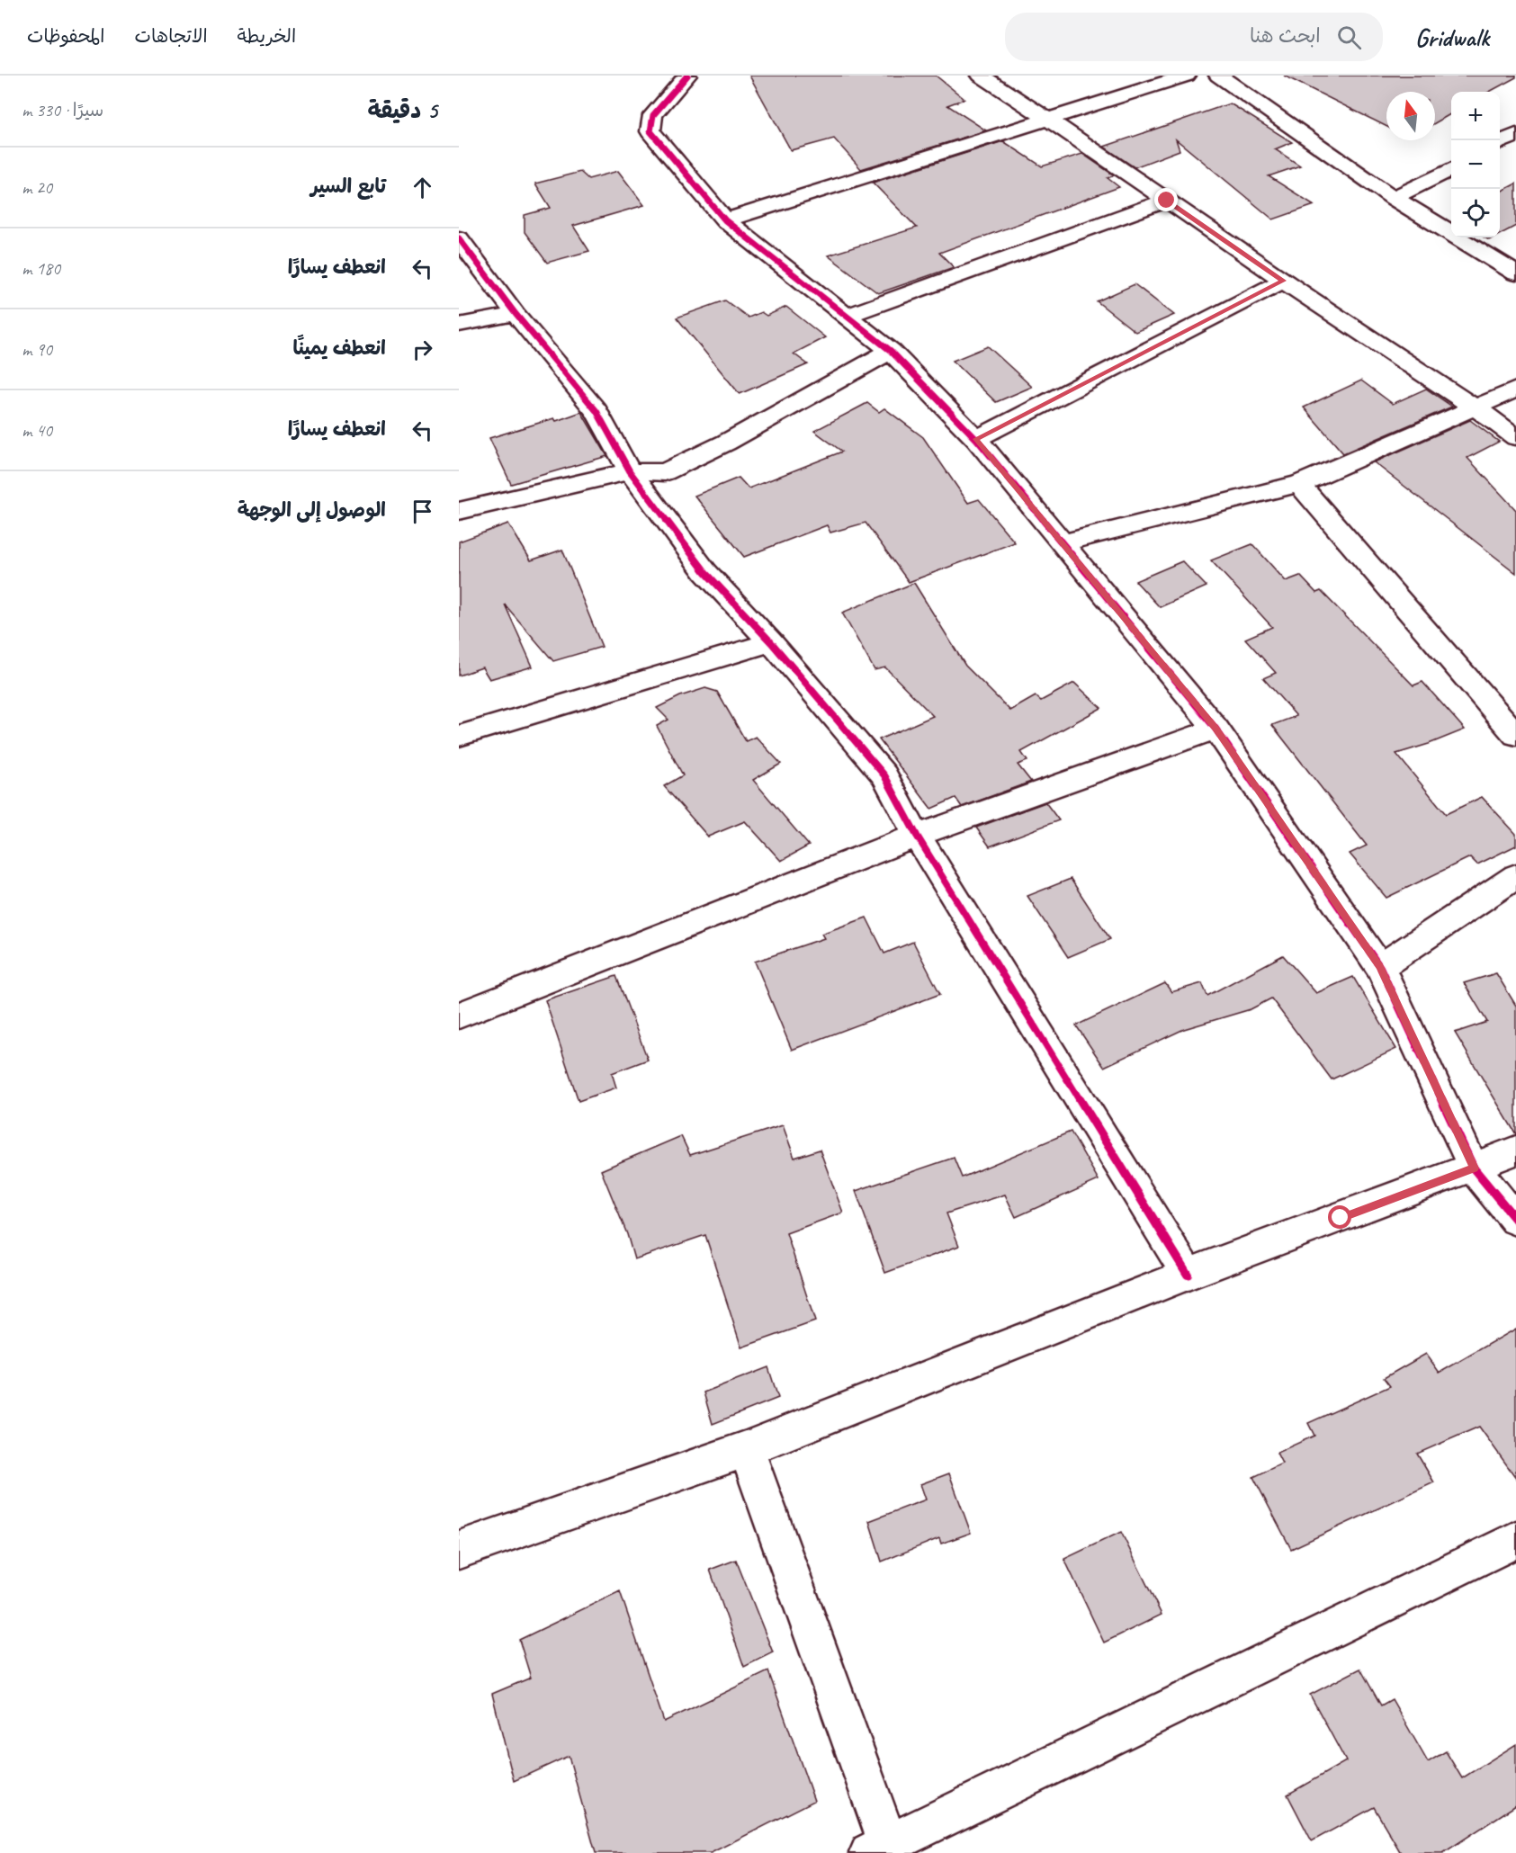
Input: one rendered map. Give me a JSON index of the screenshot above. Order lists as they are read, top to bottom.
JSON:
{
  "north": "top",
  "page": {
    "header": "Gridwalk",
    "search": "ابحث هنا",
    "nav": ["الخريطة", "الاتجاهات", "المحفوظات"],
    "heading": ["5 دقيقة", "سيرًا · 330 m"],
    "map_buttons": ["+", "−"],
    "list": [
      ["تابع السير", "20 m"],
      ["انعطف يسارًا", "180 m"],
      ["انعطف يمينًا", "90 m"],
      ["انعطف يسارًا", "40 m"],
      "الوصول إلى الوجهة"
    ]
  }
}
